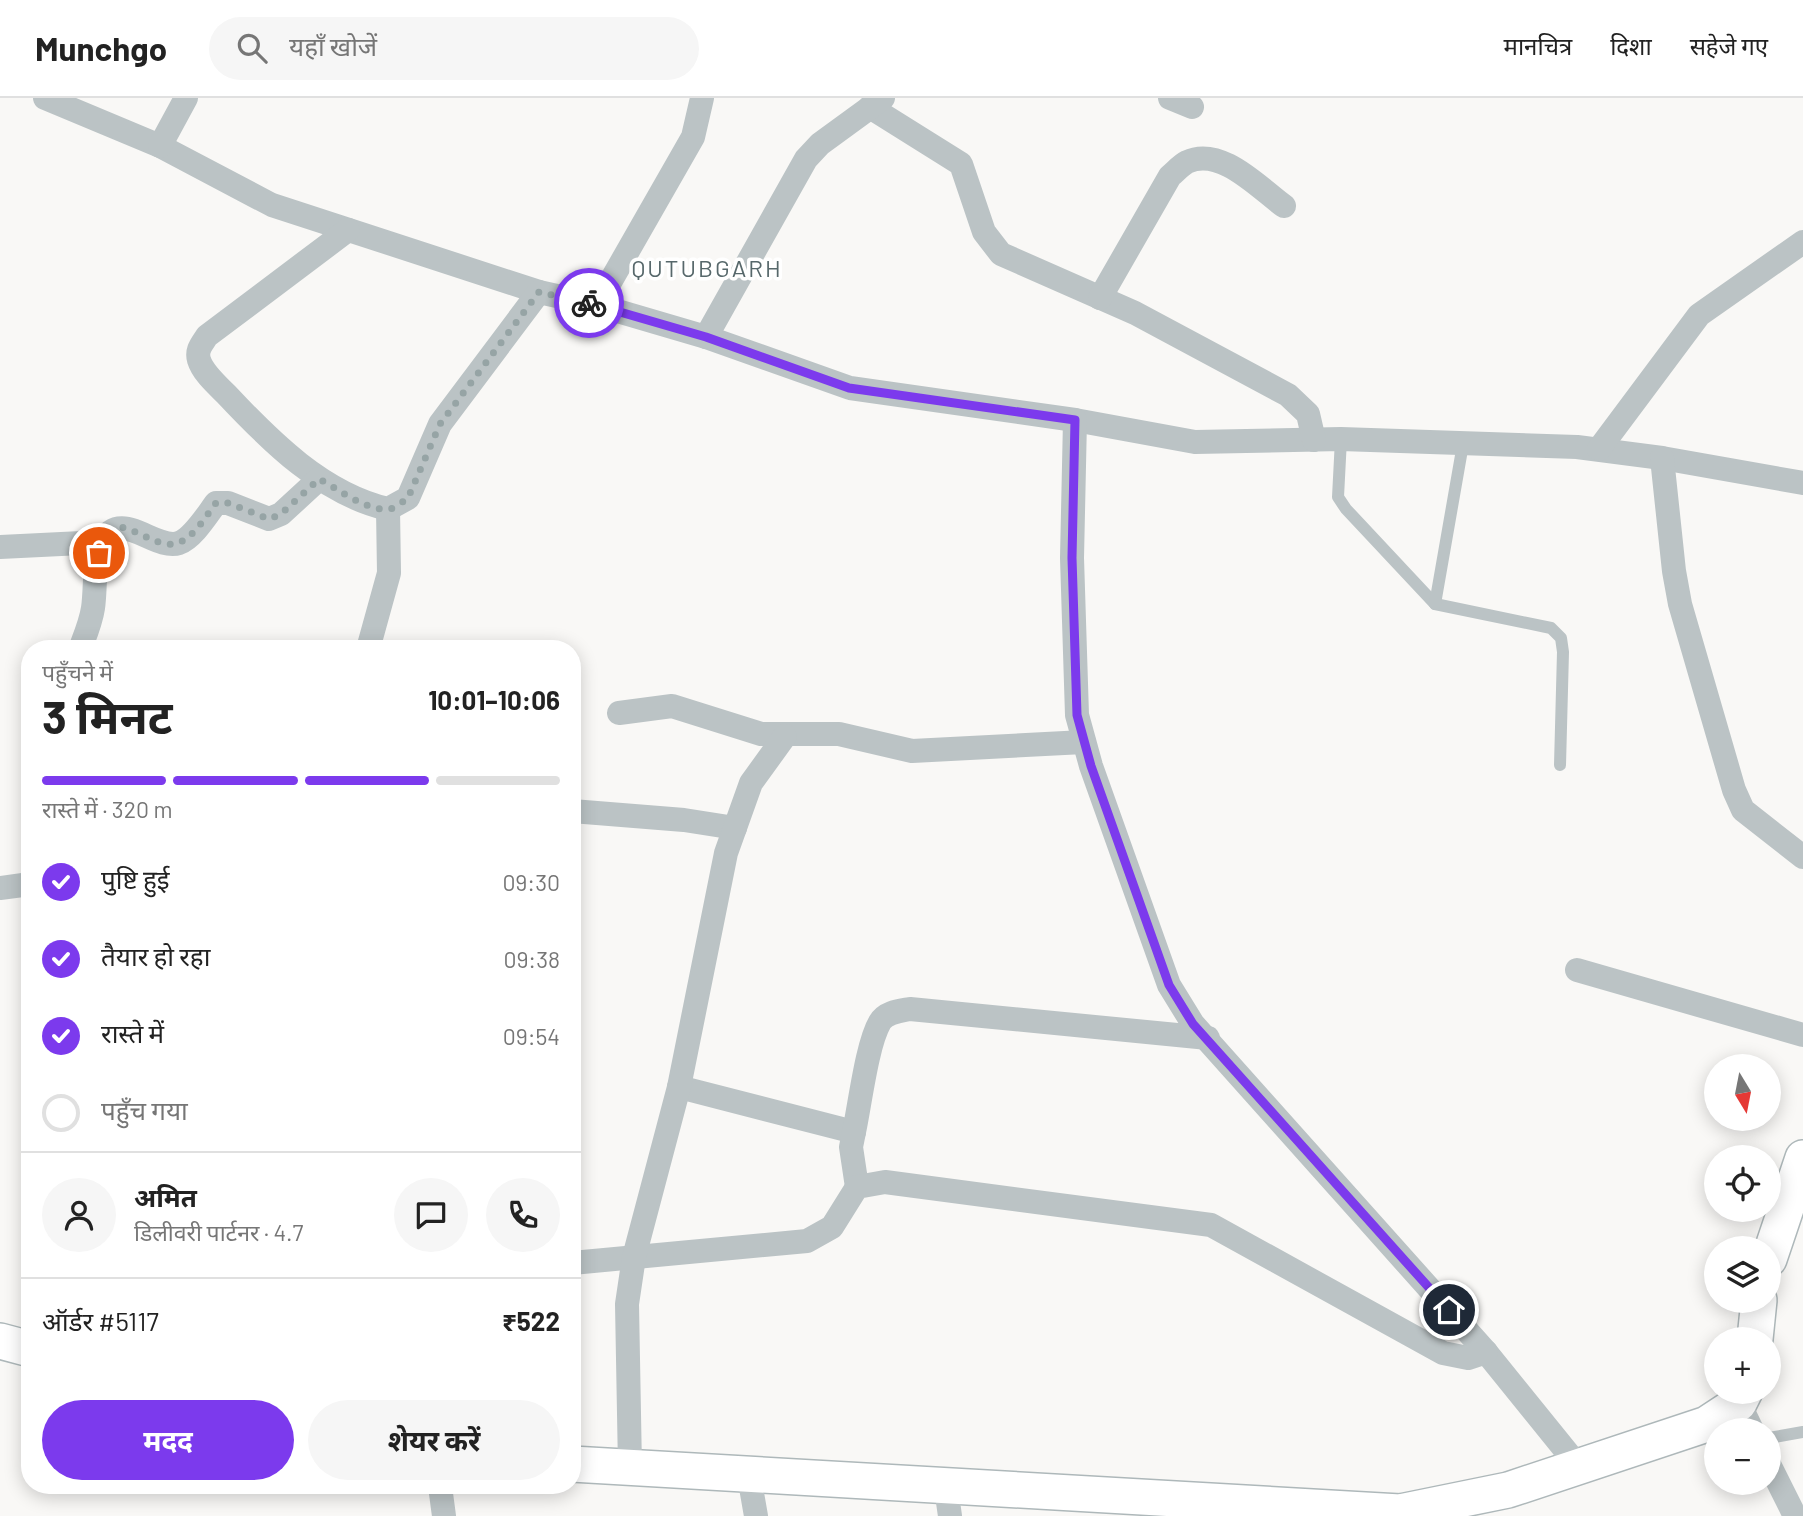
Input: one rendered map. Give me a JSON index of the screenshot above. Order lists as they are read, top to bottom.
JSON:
{
  "districts": ["QUTUBGARH"],
  "north": "bottom",
  "page": {
    "header": "Munchgo",
    "search": "यहाँ खोजें",
    "nav": ["मानचित्र", "दिशा", "सहेजे गए"],
    "heading": ["3 मिनट", "पहुँचने में", "10:01–10:06"],
    "panel": [
      "अमित",
      "डिलीवरी पार्टनर · 4.7",
      "ऑर्डर #5117",
      "₹522"
    ],
    "bar": "रास्ते में · 320 m",
    "list": [
      ["पुष्टि हुई", "09:30"],
      ["तैयार हो रहा", "09:38"],
      ["रास्ते में", "09:54"],
      "पहुँच गया"
    ],
    "map_buttons": ["+", "−"],
    "buttons": ["मदद", "शेयर करें"]
  }
}
